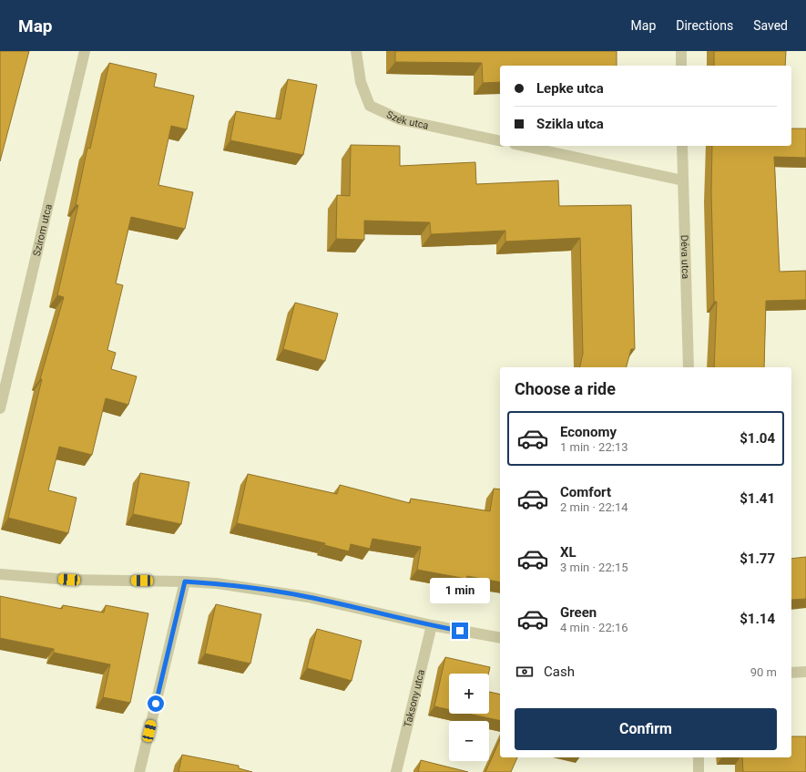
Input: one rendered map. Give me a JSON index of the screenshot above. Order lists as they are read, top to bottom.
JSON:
{
  "streets": {
    "street": [
      "Szék utca",
      "Szirom utca",
      "Déva utca",
      "Taksony utca"
    ]
  },
  "page": {
    "header": "Map",
    "nav": ["Map", "Directions", "Saved"],
    "banner": ["Lepke utca", "Szikla utca"],
    "heading": "Choose a ride",
    "list": [
      {
        "name": "Economy",
        "note": "1 min · 22:13",
        "value": "$1.04"
      },
      {
        "name": "Comfort",
        "note": "2 min · 22:14",
        "value": "$1.41"
      },
      {
        "name": "XL",
        "note": "3 min · 22:15",
        "value": "$1.77"
      },
      {
        "name": "Green",
        "note": "4 min · 22:16",
        "value": "$1.14"
      }
    ],
    "bubble": "1 min",
    "pay": ["Cash", "90 m"],
    "map_buttons": ["+", "−"],
    "buttons": "Confirm"
  }
}
